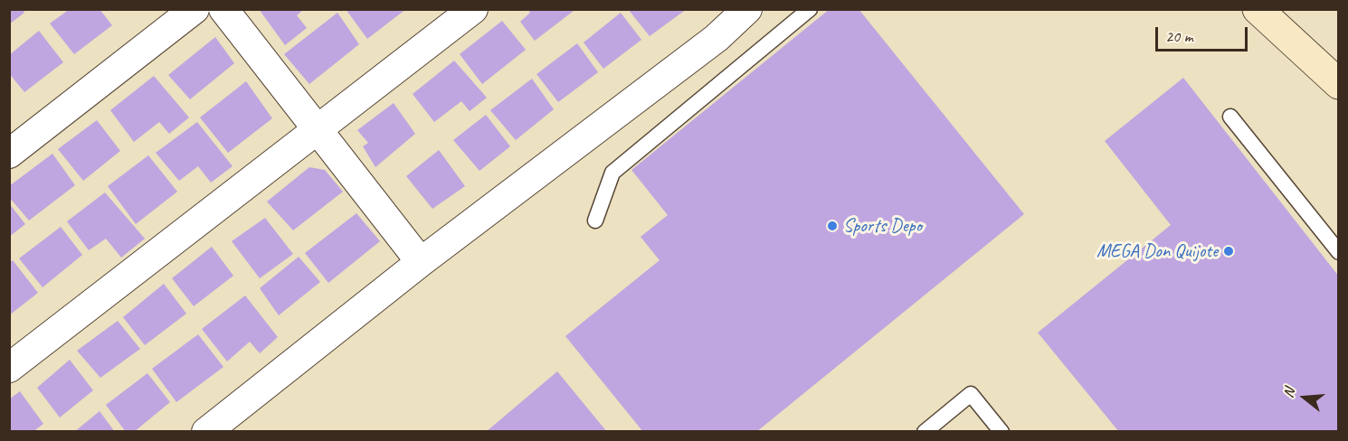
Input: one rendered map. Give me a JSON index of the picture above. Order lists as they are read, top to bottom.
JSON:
{
  "places": ["Sports Depo", "MEGA Don Quijote"],
  "scale_bar": "20 m",
  "north": "left"
}
